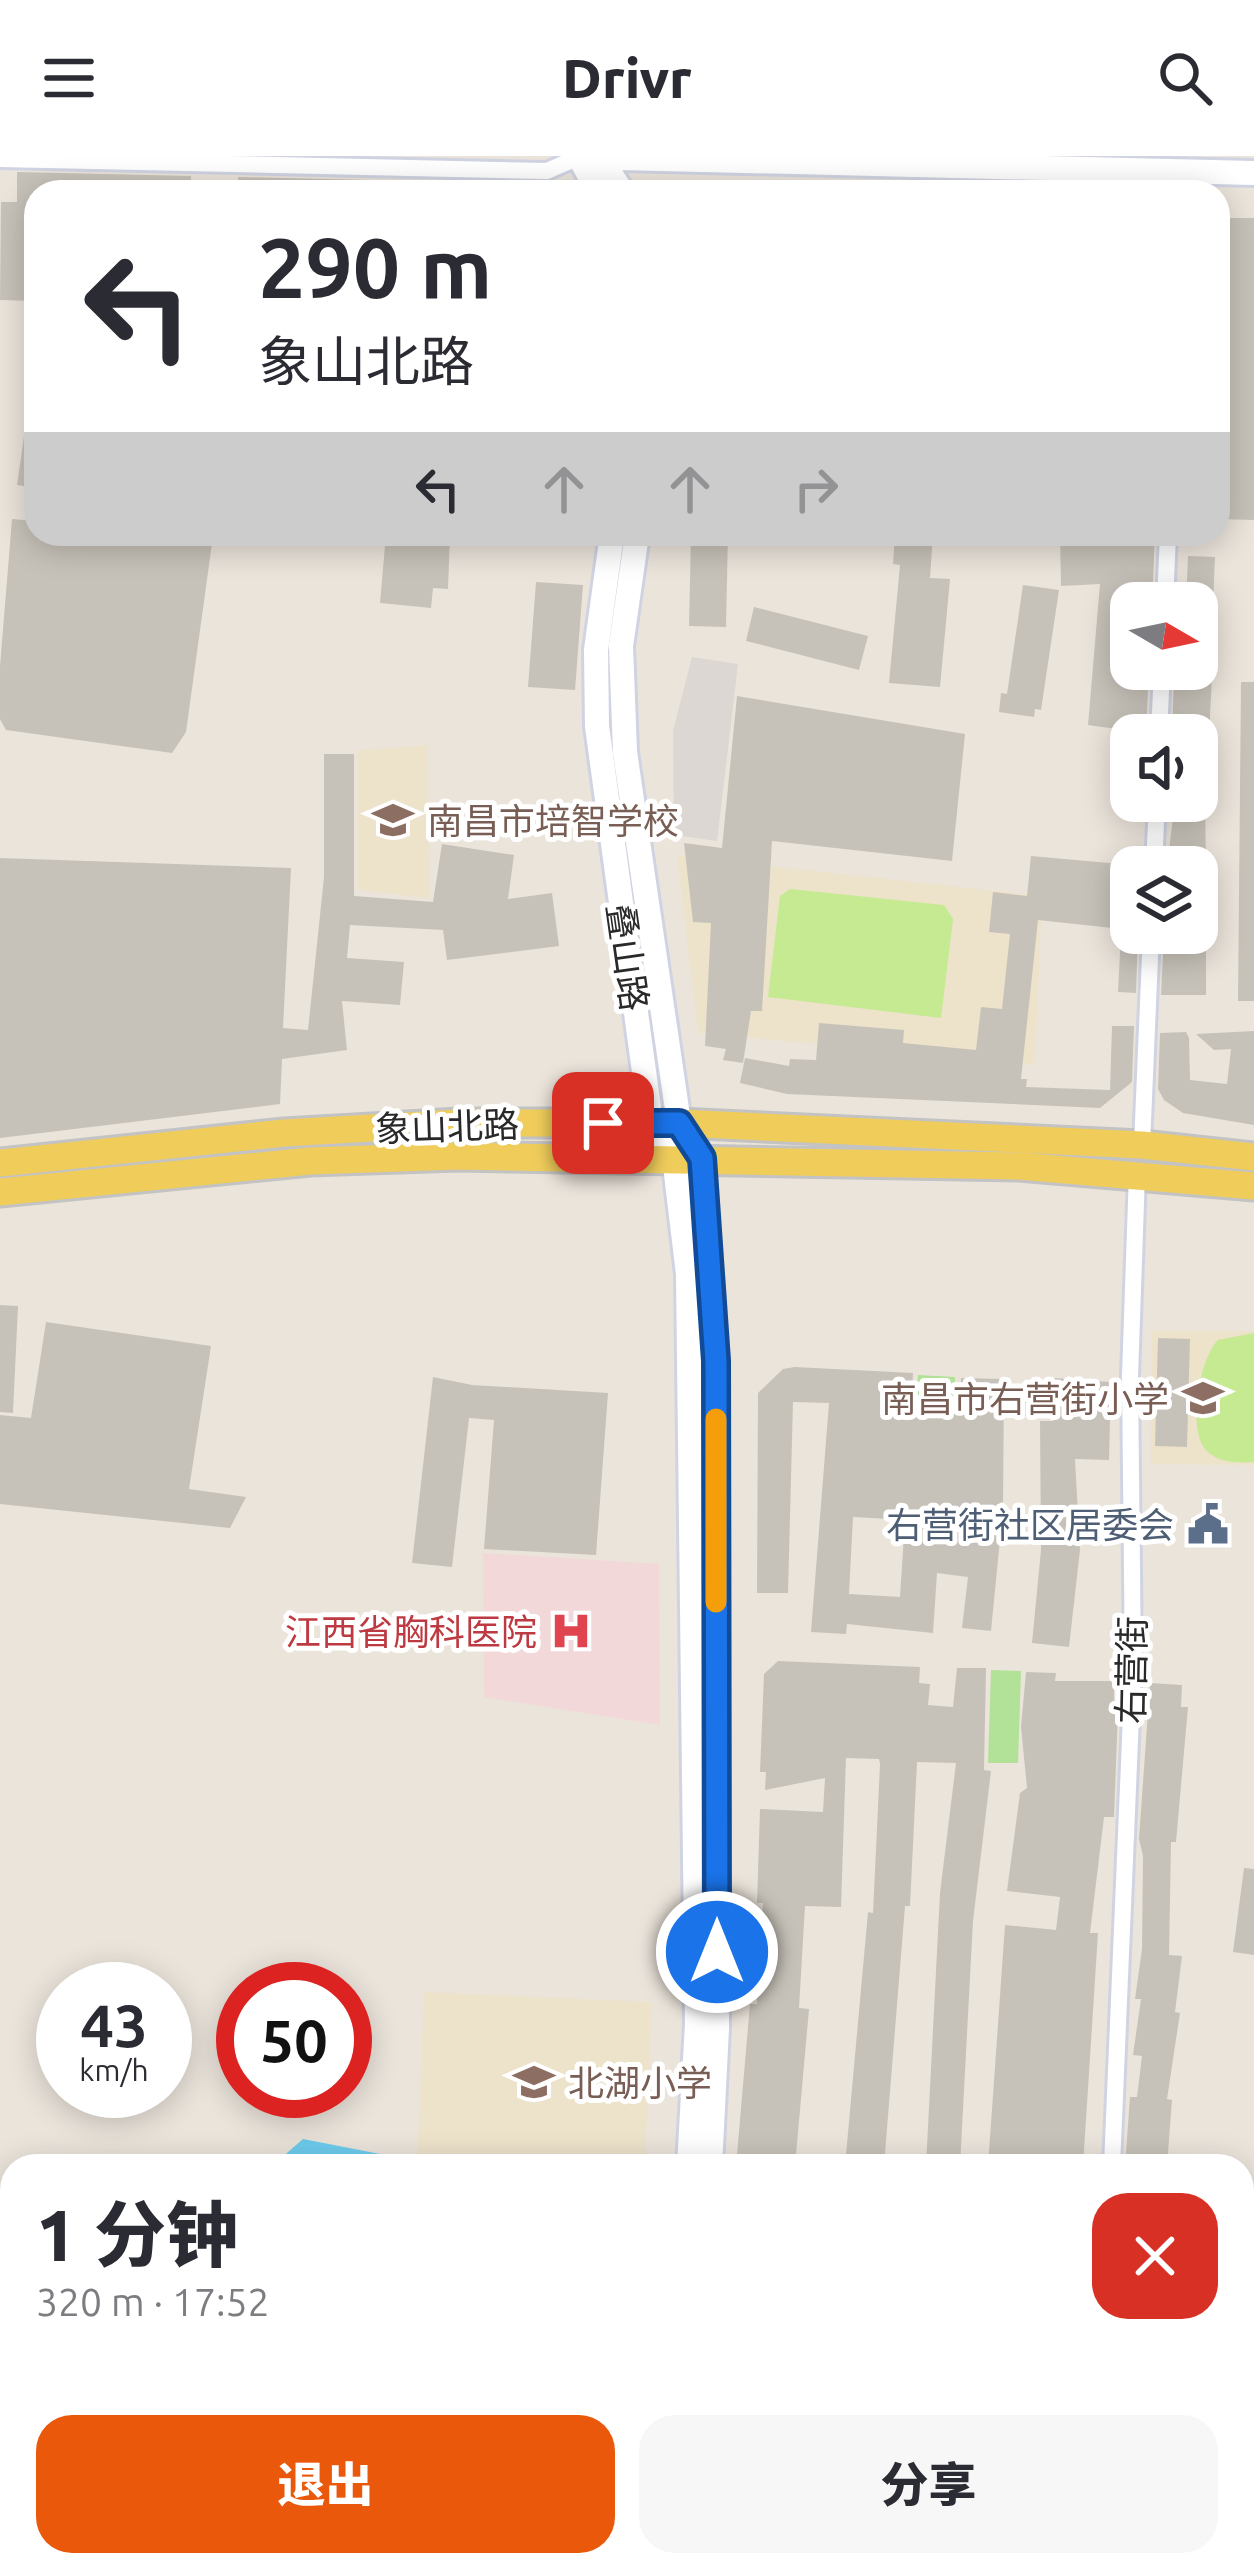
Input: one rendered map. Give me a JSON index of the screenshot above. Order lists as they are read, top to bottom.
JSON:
{
  "streets": {
    "main road": ["叠山路", "象山北路"],
    "street": ["右营街"]
  },
  "crossings": [
    ["叠山路", "象山北路"],
    ["象山北路", "右营街"]
  ],
  "places": {
    "school or university": ["南昌市培智学校", "南昌市右营街小学", "北湖小学"],
    "public building": ["右营街社区居委会"],
    "hospital": ["江西省胸科医院"]
  },
  "north": "right",
  "page": {
    "header": "Drivr",
    "turn": ["290 m", "象山北路"],
    "speed": "43 km/h",
    "limit": "50",
    "heading": ["1 分钟", "320 m · 17:52"],
    "buttons": ["退出", "分享"]
  }
}
